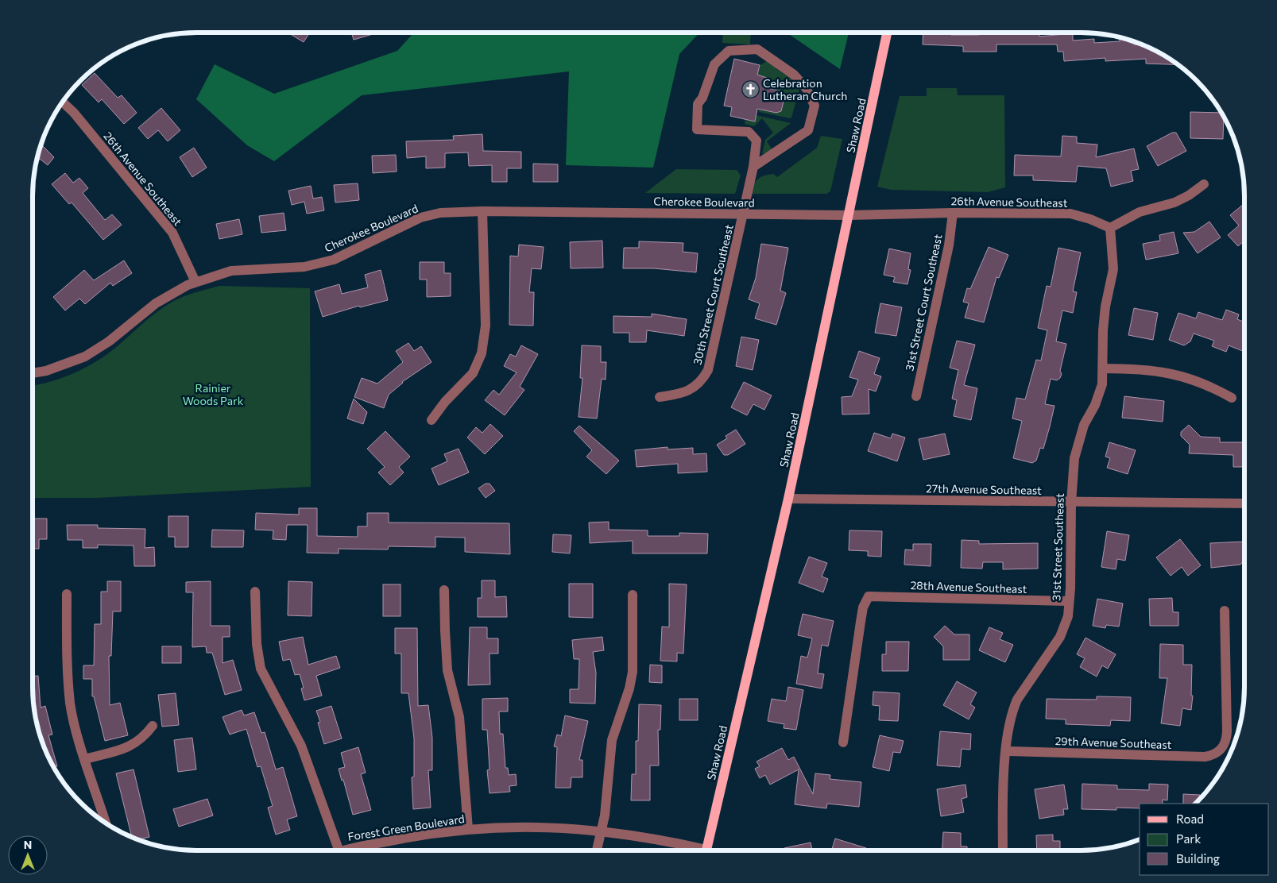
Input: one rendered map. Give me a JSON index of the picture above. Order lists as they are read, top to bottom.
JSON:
{
  "streets": {
    "main road": ["Shaw Road"],
    "street": [
      "26th Avenue Southeast",
      "Cherokee Boulevard",
      "30th Street Court Southeast",
      "31st Street Court Southeast",
      "27th Avenue Southeast",
      "31st Street Southeast",
      "28th Avenue Southeast",
      "29th Avenue Southeast",
      "Forest Green Boulevard"
    ]
  },
  "crossings": [
    ["Shaw Road", "26th Avenue Southeast"],
    ["Shaw Road", "Cherokee Boulevard"],
    ["Shaw Road", "27th Avenue Southeast"],
    ["26th Avenue Southeast", "Cherokee Boulevard"],
    ["26th Avenue Southeast", "31st Street Court Southeast"],
    ["26th Avenue Southeast", "31st Street Southeast"],
    ["Cherokee Boulevard", "30th Street Court Southeast"],
    ["27th Avenue Southeast", "31st Street Southeast"],
    ["31st Street Southeast", "28th Avenue Southeast"],
    ["31st Street Southeast", "29th Avenue Southeast"]
  ],
  "parks": ["Rainier Woods Park"],
  "places": {
    "church": ["Celebration Lutheran Church"]
  },
  "legend": ["Road", "Park", "Building"],
  "north": "top"
}
